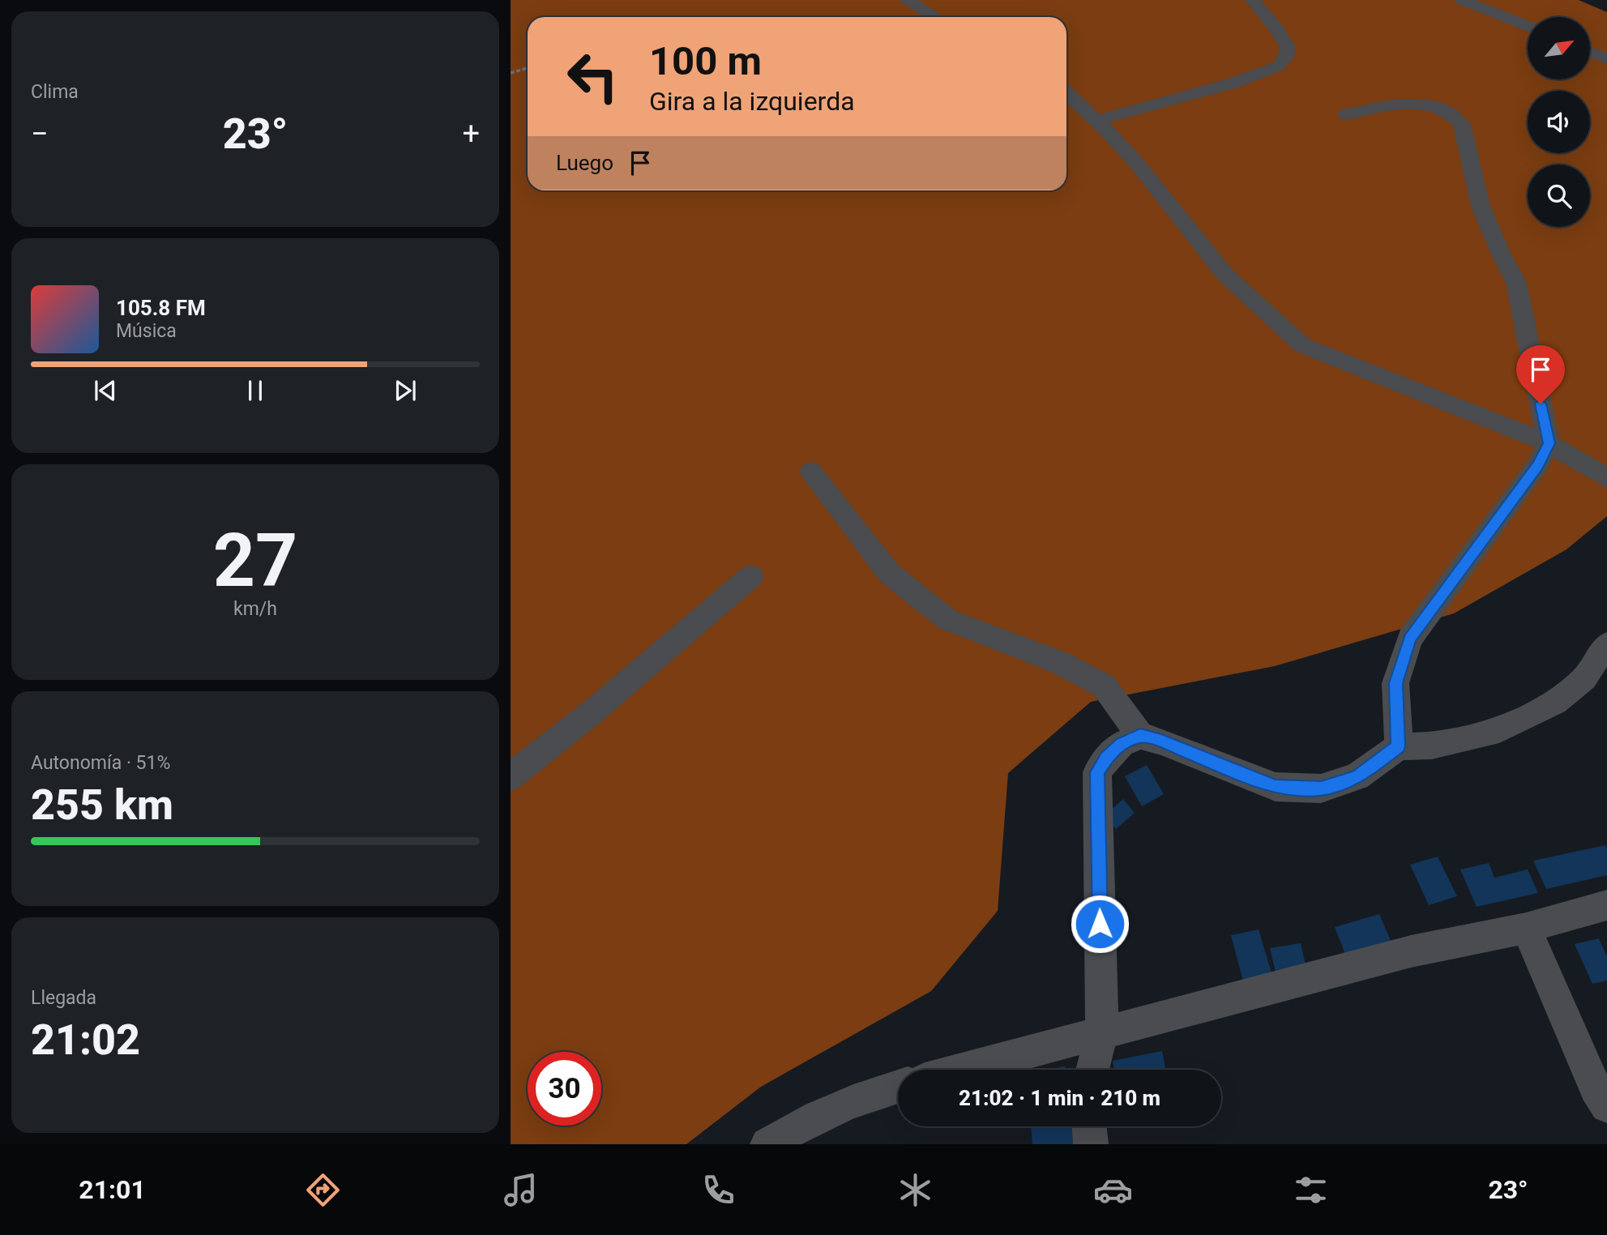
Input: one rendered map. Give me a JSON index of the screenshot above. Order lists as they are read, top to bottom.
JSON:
{
  "north": "top right",
  "page": {
    "tile": [
      "Clima",
      ["27", "km/h"],
      ["Autonomía · 51%", "255 km"],
      ["Llegada", "21:02"]
    ],
    "turn": ["100 m", "Gira a la izquierda"],
    "heat": ["−", "23°", "+"],
    "then": "Luego",
    "song": ["105.8 FM", "Música"],
    "limit": "30",
    "trip": "21:02 · 1 min · 210 m",
    "tabs": ["21:01", "23°"]
  }
}
